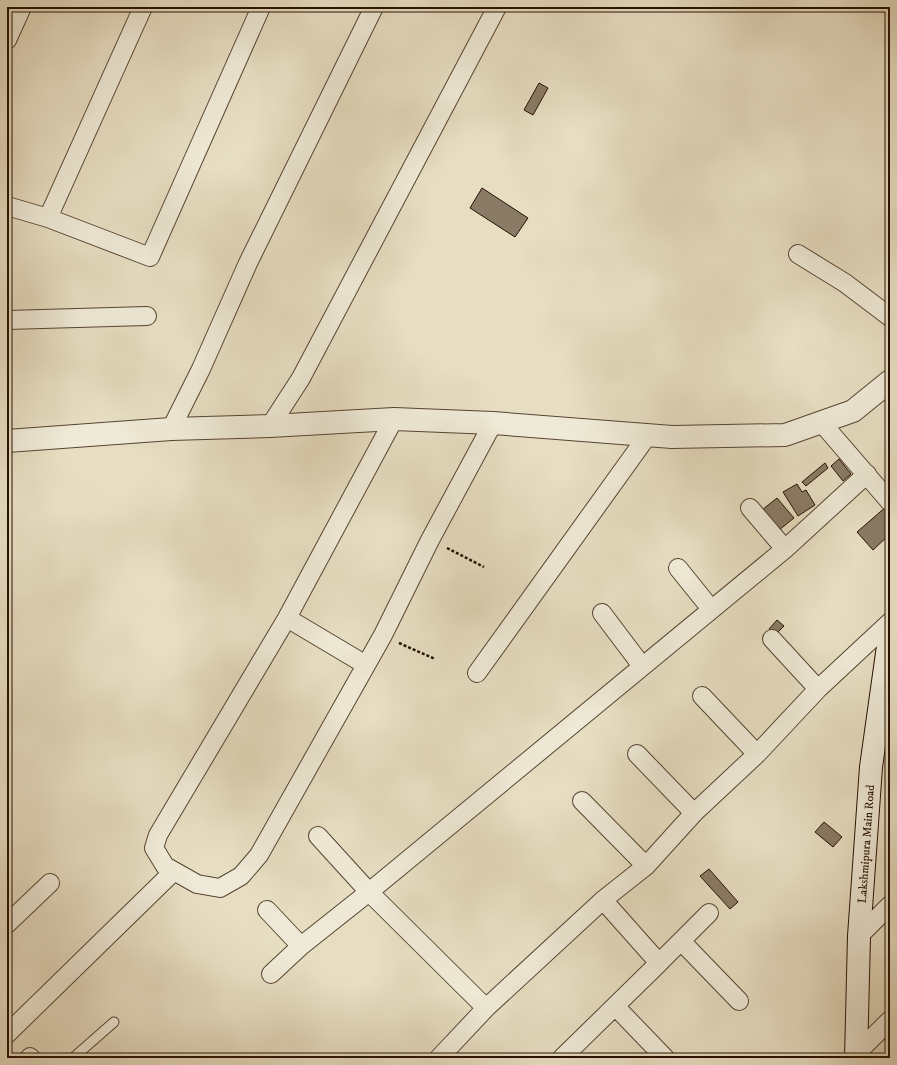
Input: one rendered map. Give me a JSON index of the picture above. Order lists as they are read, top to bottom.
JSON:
{
  "streets": {
    "street": ["Lakshmipura Main Road"]
  }
}
